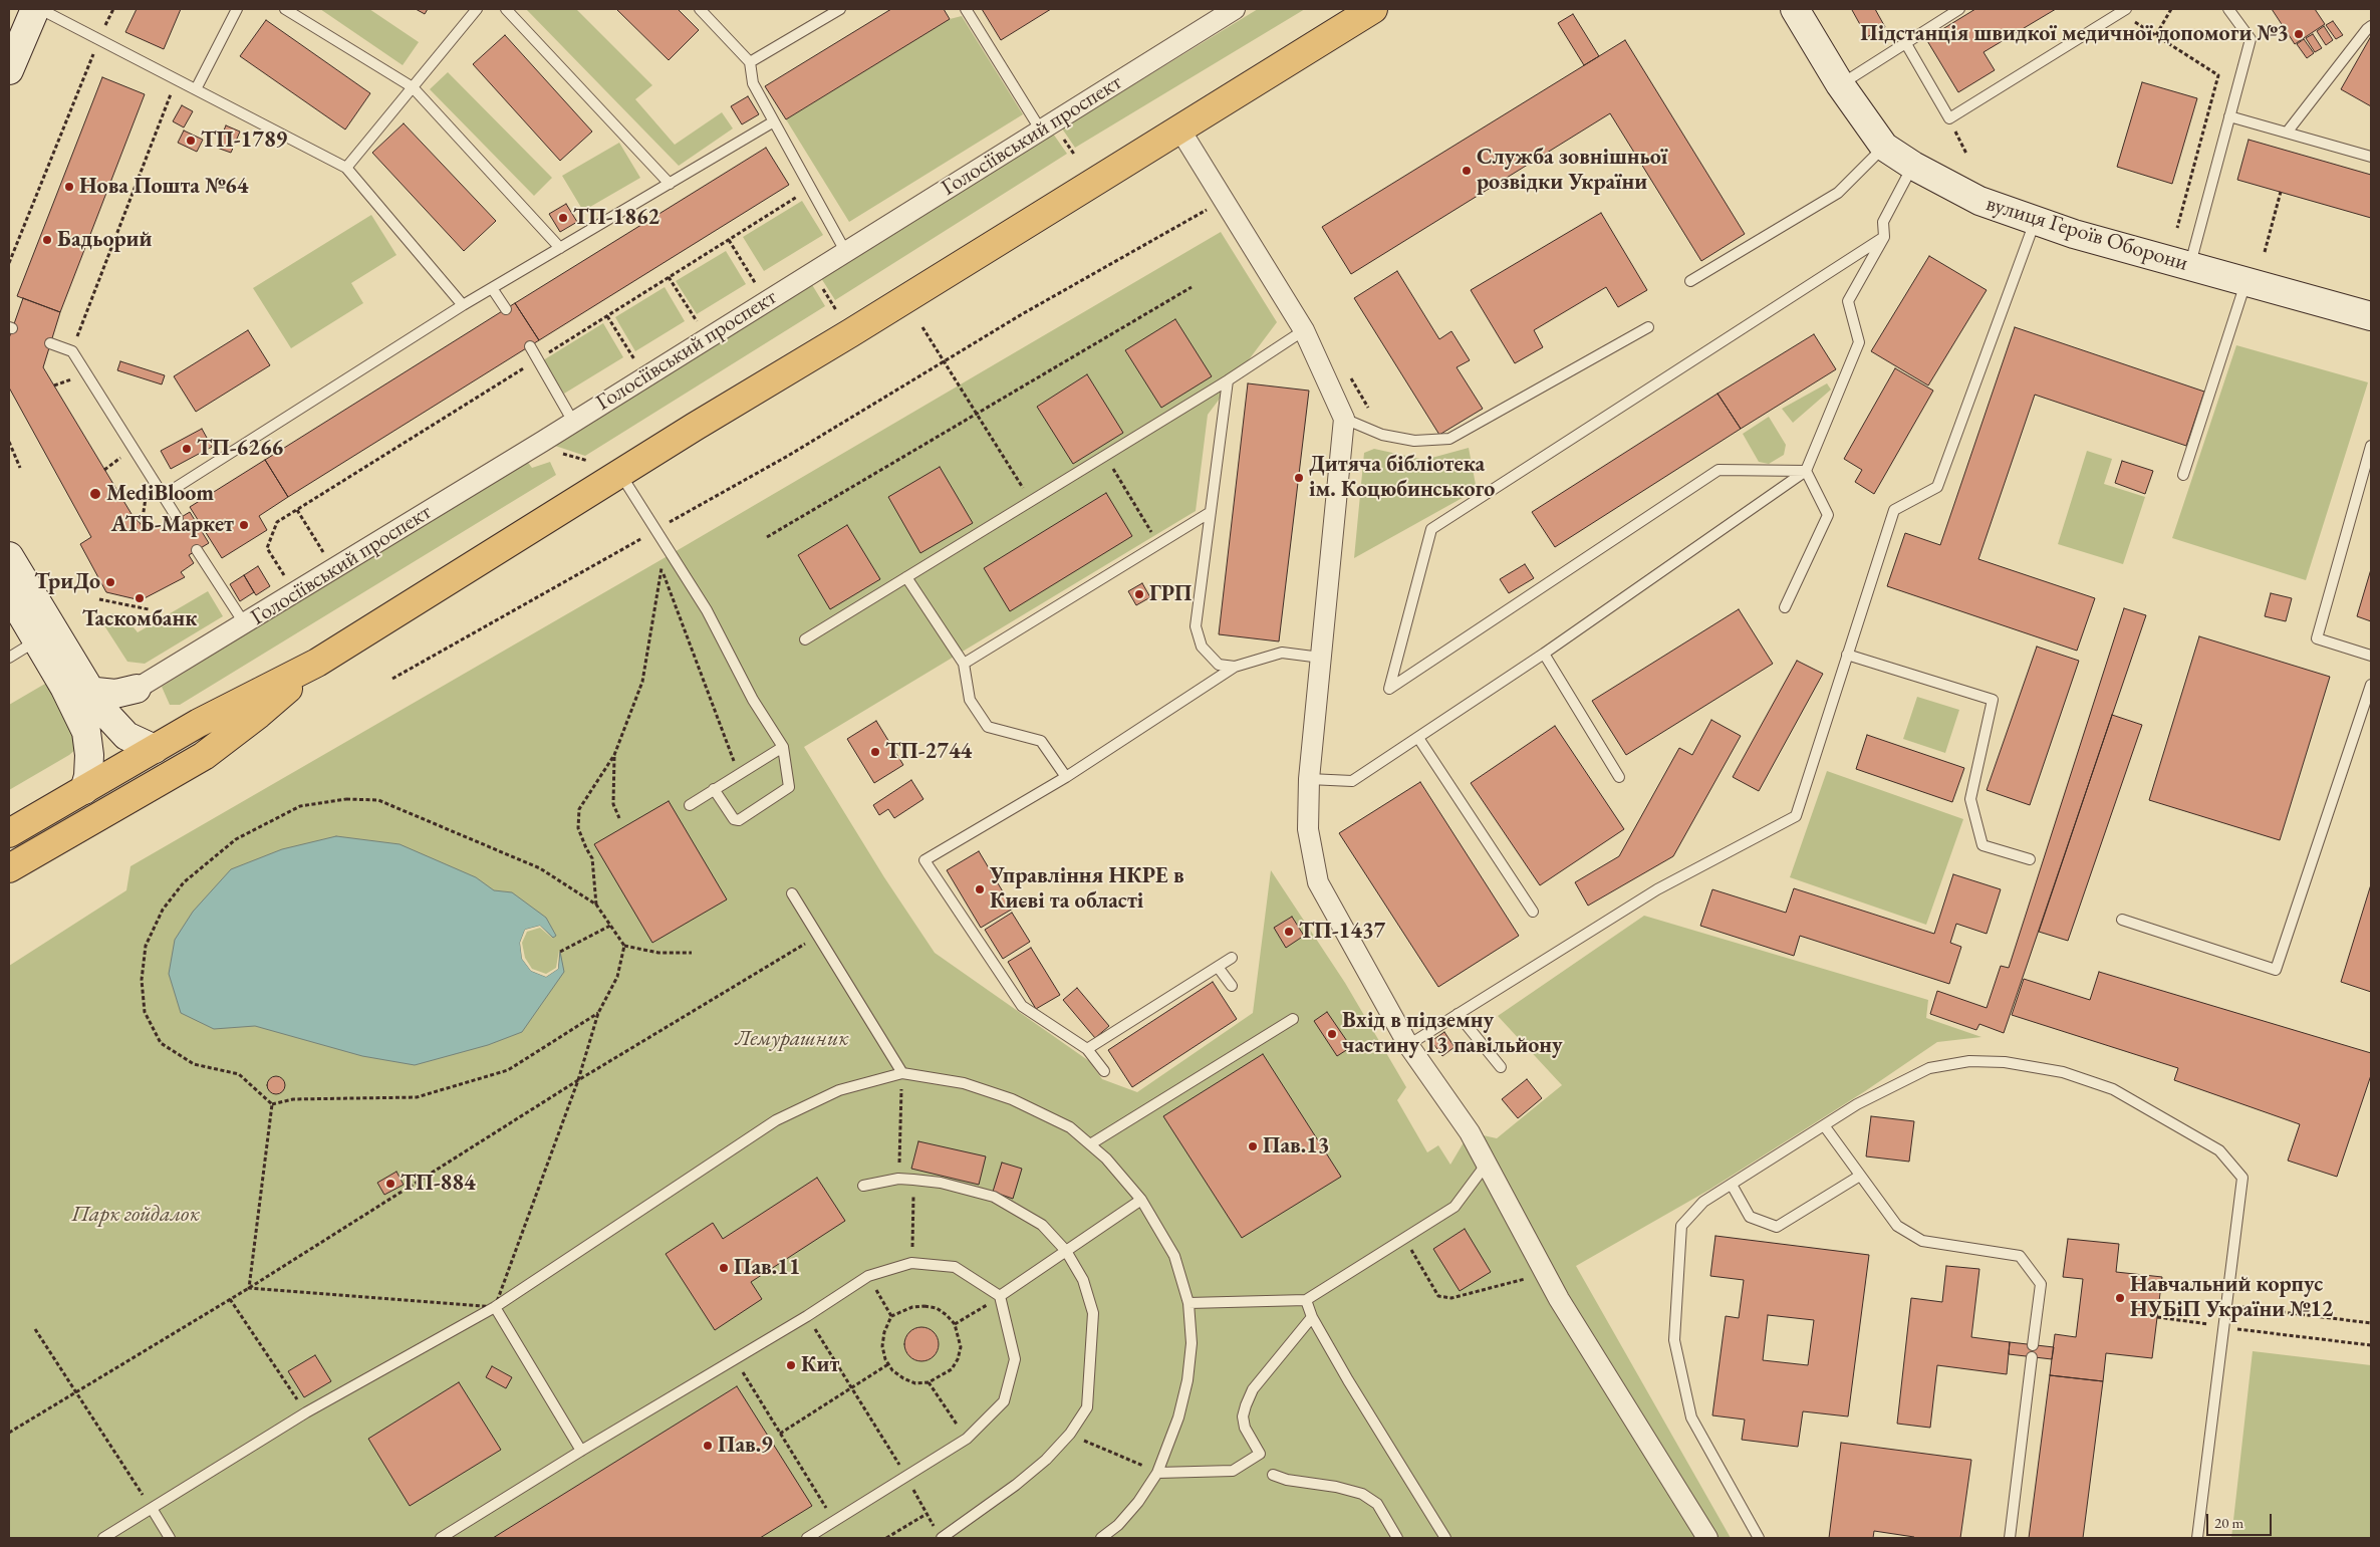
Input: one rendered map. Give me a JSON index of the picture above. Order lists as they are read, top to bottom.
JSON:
{
  "streets": {
    "street": ["Голосіївський проспект", "вулиця Героїв Оборони"]
  },
  "parks": ["Лемурашник", "Парк гойдалок"],
  "places": [
    "Підстанція швидкої медичної допомоги №3",
    "ТП-1789",
    "Служба зовнішньої розвідки України",
    "Нова Пошта №64",
    "ТП-1862",
    "Бадьорий",
    "ТП-6266",
    "Дитяча бібліотека ім. Коцюбинського",
    "MediBloom",
    "АТБ-Маркет",
    "ТриДо",
    "ГРП",
    "Таскомбанк",
    "ТП-2744",
    "Управління НКРЕ в Києві та області",
    "ТП-1437",
    "Вхід в підземну частину 13 павільйону",
    "Пав.13",
    "ТП-884",
    "Пав.11",
    "Навчальний корпус НУБіП України №12",
    "Кит",
    "Пав.9"
  ],
  "scale_bar": "20 m"
}
